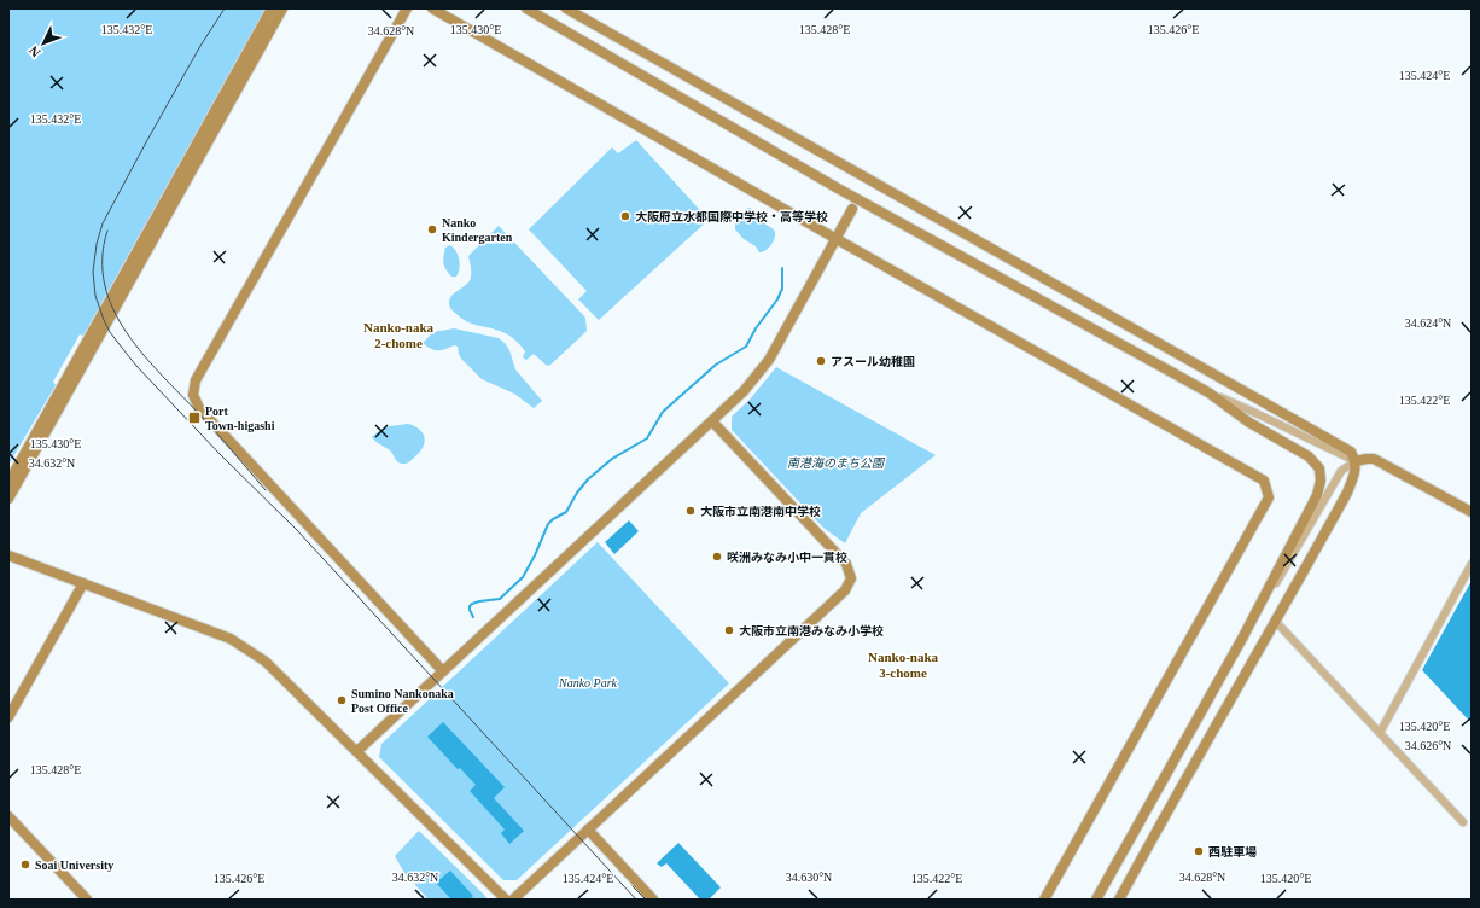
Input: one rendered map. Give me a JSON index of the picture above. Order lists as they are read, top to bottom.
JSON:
{
  "districts": ["Nanko-naka 2-chome", "Nanko-naka 3-chome"],
  "parks": ["南港海のまち公園", "Nanko Park"],
  "places": {
    "other": [
      "大阪府立水都国際中学校・高等学校",
      "Nanko Kindergarten",
      "アスール幼稚園",
      "大阪市立南港南中学校",
      "咲洲みなみ小中一貫校",
      "大阪市立南港みなみ小学校",
      "Sumino Nankonaka Post Office",
      "西駐車場",
      "Soai University"
    ],
    "transit": ["Port Town-higashi"]
  },
  "north": "bottom left",
  "coordinates": [
    "135.432°E",
    "135.430°E",
    "135.428°E",
    "135.426°E",
    "34.628°N",
    "135.424°E",
    "34.624°N",
    "135.422°E",
    "34.632°N",
    "135.420°E",
    "34.626°N",
    "34.630°N"
  ]
}
